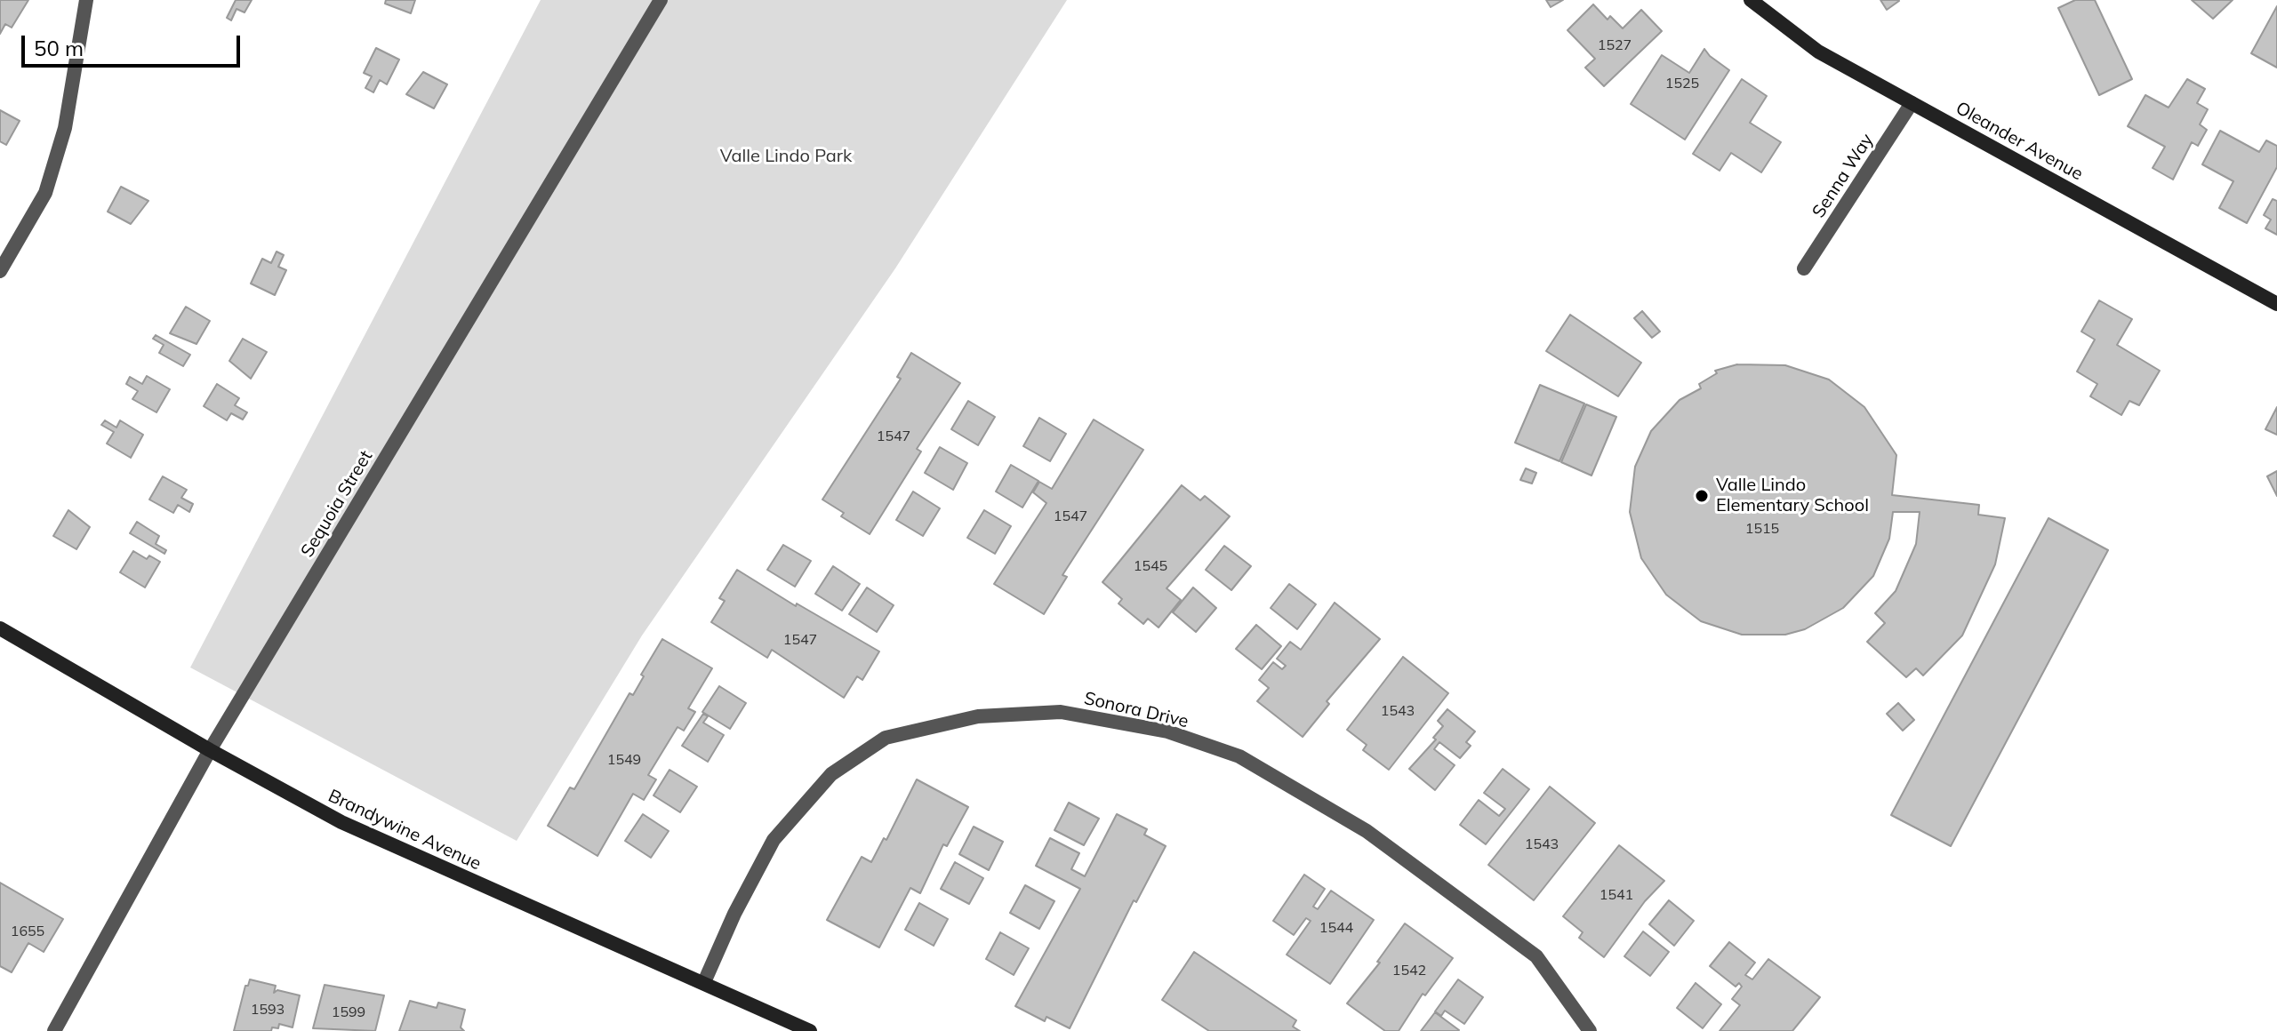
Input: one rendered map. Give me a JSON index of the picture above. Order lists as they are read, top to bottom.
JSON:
{
  "streets": {
    "street": [
      "Oleander Avenue",
      "Senna Way",
      "Sequoia Street",
      "Sonora Drive",
      "Brandywine Avenue"
    ]
  },
  "crossings": [
    ["Oleander Avenue", "Senna Way"],
    ["Sequoia Street", "Brandywine Avenue"],
    ["Sonora Drive", "Brandywine Avenue"]
  ],
  "parks": ["Valle Lindo Park"],
  "places": ["Valle Lindo Elementary School"],
  "house_numbers": [
    "1527",
    "1525",
    "1547",
    "1547",
    "1515",
    "1545",
    "1547",
    "1543",
    "1549",
    "1543",
    "1541",
    "1544",
    "1655",
    "1542",
    "1593",
    "1599"
  ],
  "scale_bar": "50 m"
}
